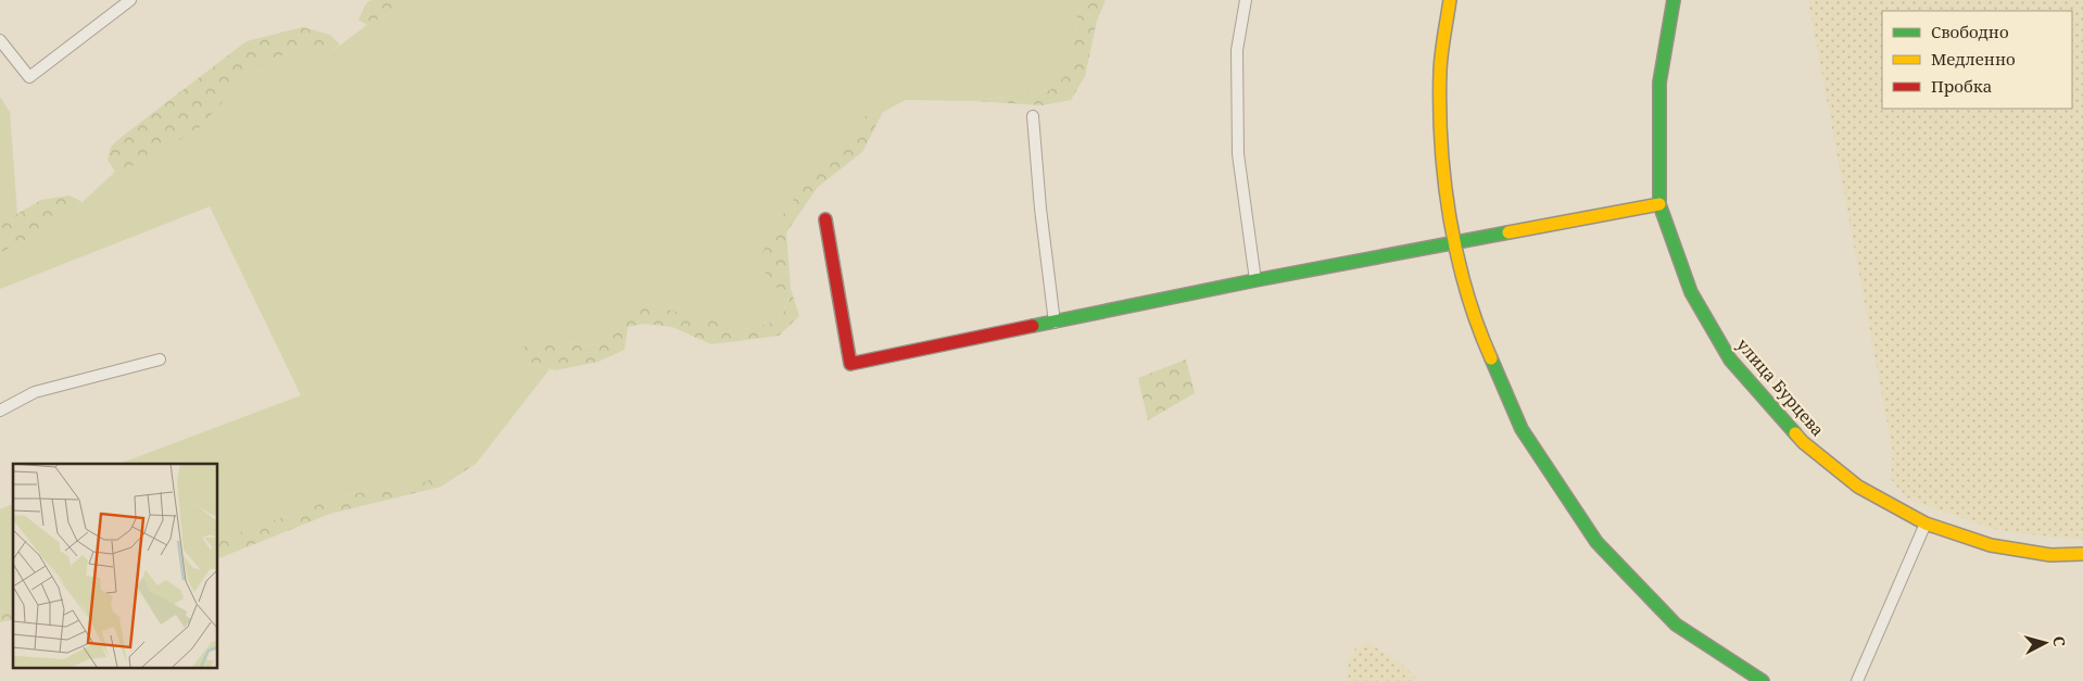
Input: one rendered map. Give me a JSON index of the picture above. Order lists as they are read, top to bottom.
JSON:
{
  "streets": {
    "street": ["улица Бурцева"]
  },
  "legend": ["Свободно", "Медленно", "Пробка"],
  "north": "right"
}
